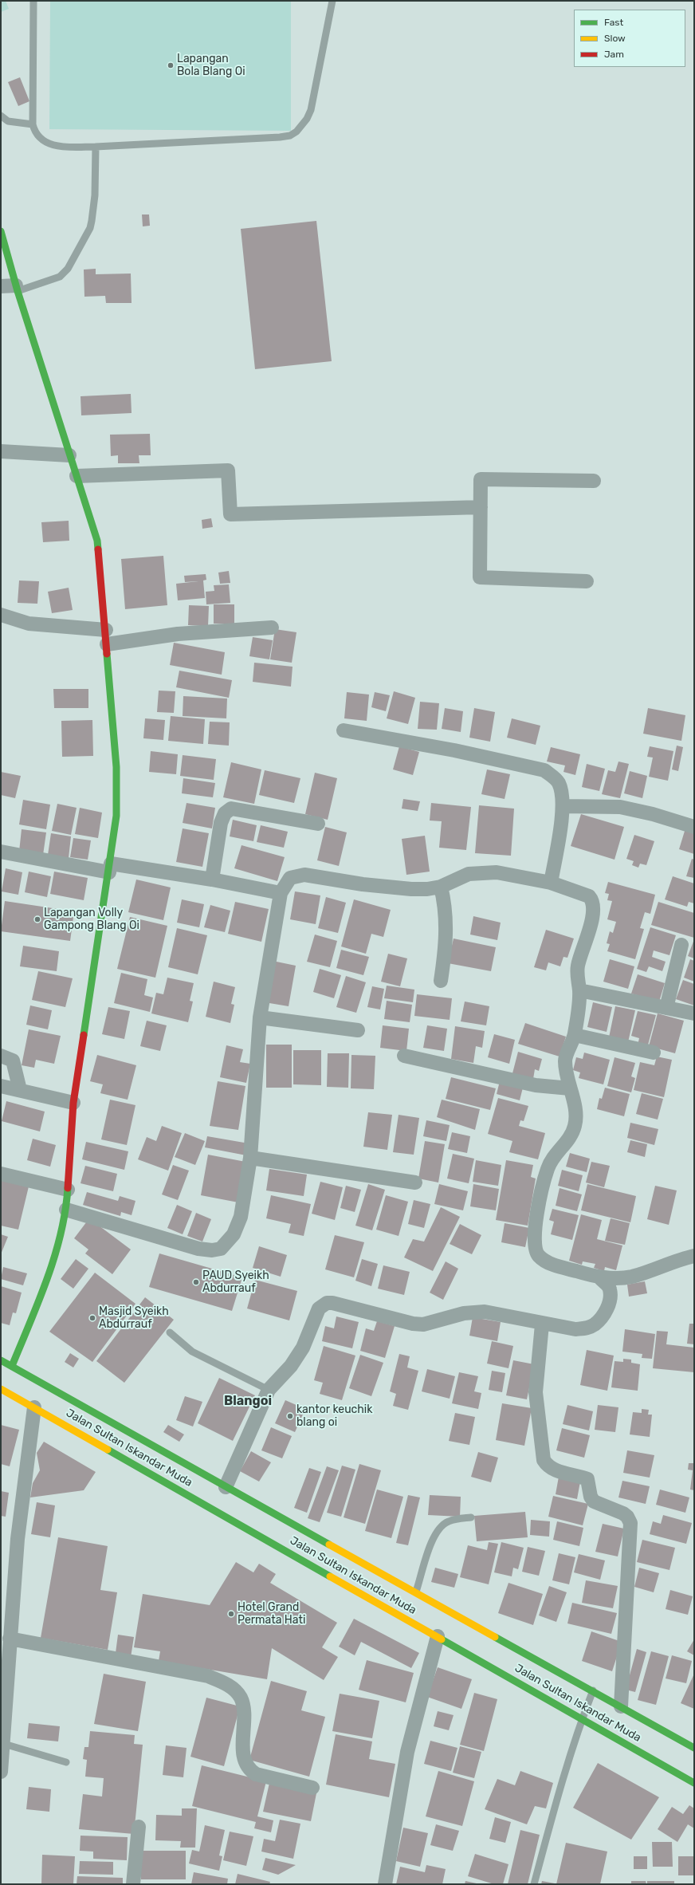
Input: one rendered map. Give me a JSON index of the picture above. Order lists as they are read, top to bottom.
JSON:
{
  "streets": {
    "main road": ["Jalan Sultan Iskandar Muda"]
  },
  "districts": ["Blangoi"],
  "places": [
    "Lapangan Bola Blang Oi",
    "Lapangan Volly Gampong Blang Oi",
    "PAUD Syeikh Abdurrauf",
    "Masjid Syeikh Abdurrauf",
    "kantor keuchik blang oi",
    "Hotel Grand Permata Hati"
  ],
  "legend": ["Fast", "Slow", "Jam"]
}
